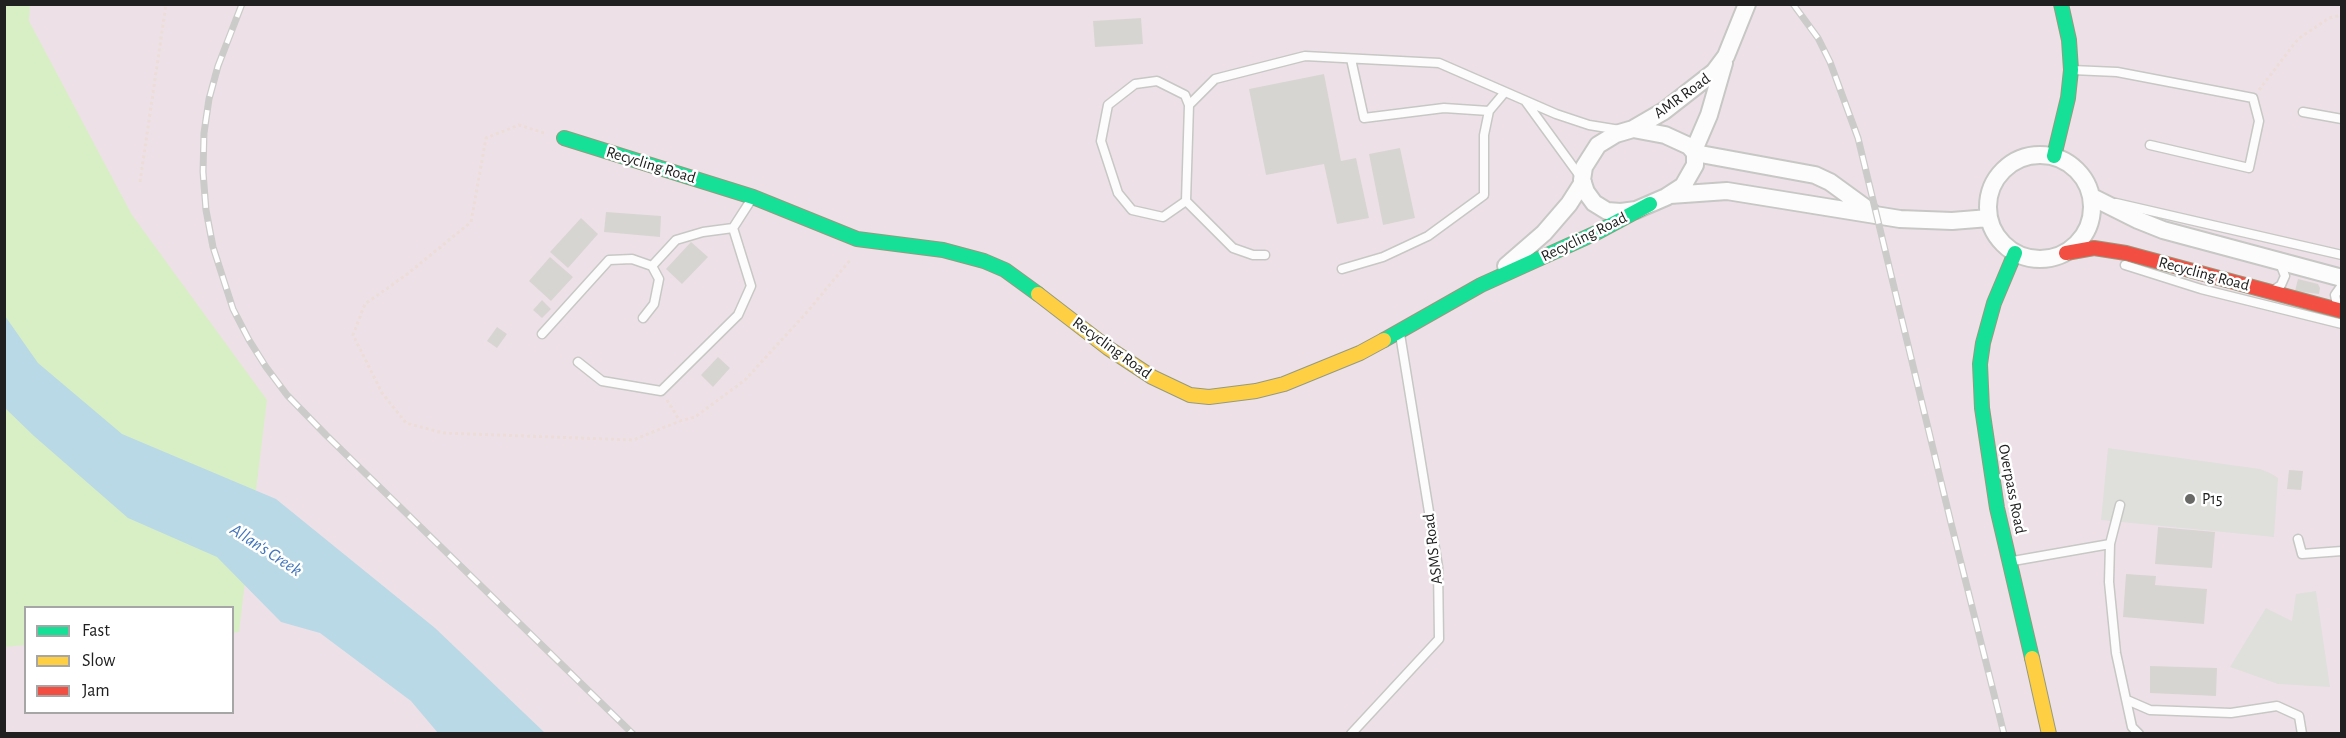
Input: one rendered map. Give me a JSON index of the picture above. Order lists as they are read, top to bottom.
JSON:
{
  "streets": {
    "street": ["AMR Road", "Recycling Road", "Overpass Road"],
    "lane": ["ASMS Road"]
  },
  "crossings": [
    ["AMR Road", "Recycling Road"],
    ["Recycling Road", "Overpass Road"],
    ["Recycling Road", "ASMS Road"]
  ],
  "water": ["Allan's Creek"],
  "places": ["P15"],
  "legend": ["Fast", "Slow", "Jam"]
}
